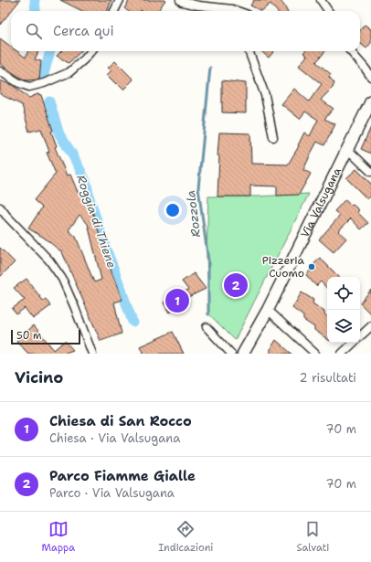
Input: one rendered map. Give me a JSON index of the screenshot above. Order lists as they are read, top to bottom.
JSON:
{
  "streets": {
    "main road": ["Via Valsugana"]
  },
  "water": ["Rozzola", "Roggia di Thiene"],
  "places": ["Pizzeria Cuomo"],
  "scale_bar": "50 m",
  "page": {
    "search": "Cerca qui",
    "pins": ["2", "1"],
    "scale": "50 m",
    "heading": ["Vicino", "2 risultati"],
    "list": [
      {
        "mark": "1",
        "name": "Chiesa di San Rocco",
        "note": "Chiesa · Via Valsugana",
        "value": "70 m"
      },
      {
        "mark": "2",
        "name": "Parco Fiamme Gialle",
        "note": "Parco · Via Valsugana",
        "value": "70 m"
      }
    ],
    "nav": ["Mappa", "Indicazioni", "Salvati"]
  }
}
